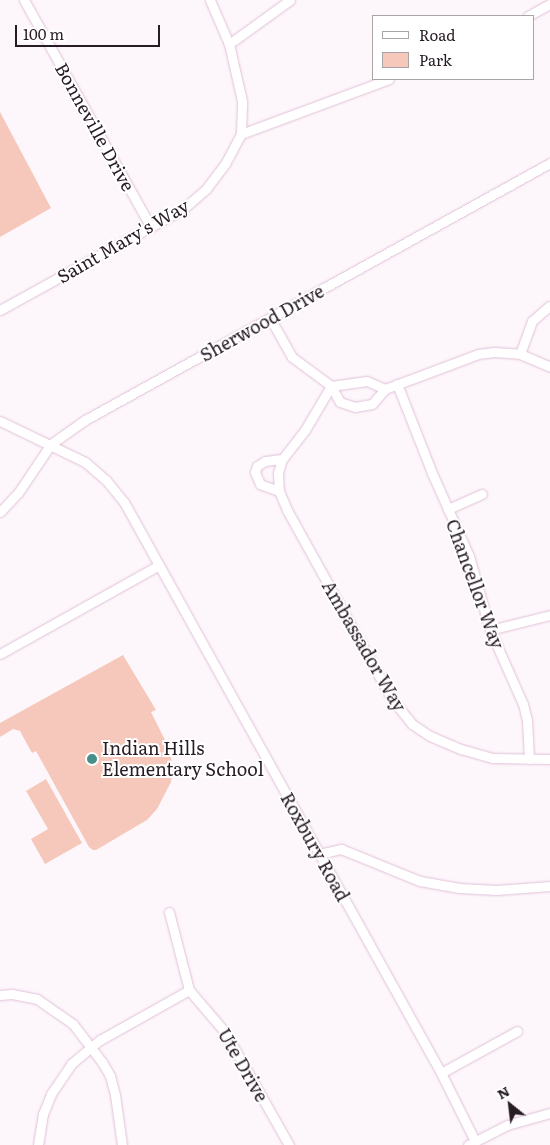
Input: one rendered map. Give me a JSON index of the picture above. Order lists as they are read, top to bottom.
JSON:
{
  "streets": {
    "street": [
      "Bonneville Drive",
      "Saint Mary's Way",
      "Sherwood Drive",
      "Chancellor Way",
      "Ambassador Way",
      "Roxbury Road",
      "Ute Drive"
    ]
  },
  "crossings": [
    ["Bonneville Drive", "Saint Mary's Way"],
    ["Sherwood Drive", "Roxbury Road"],
    ["Chancellor Way", "Ambassador Way"]
  ],
  "places": ["Indian Hills Elementary School"],
  "legend": ["Road", "Park"],
  "scale_bar": "100 m",
  "north": "top left"
}
